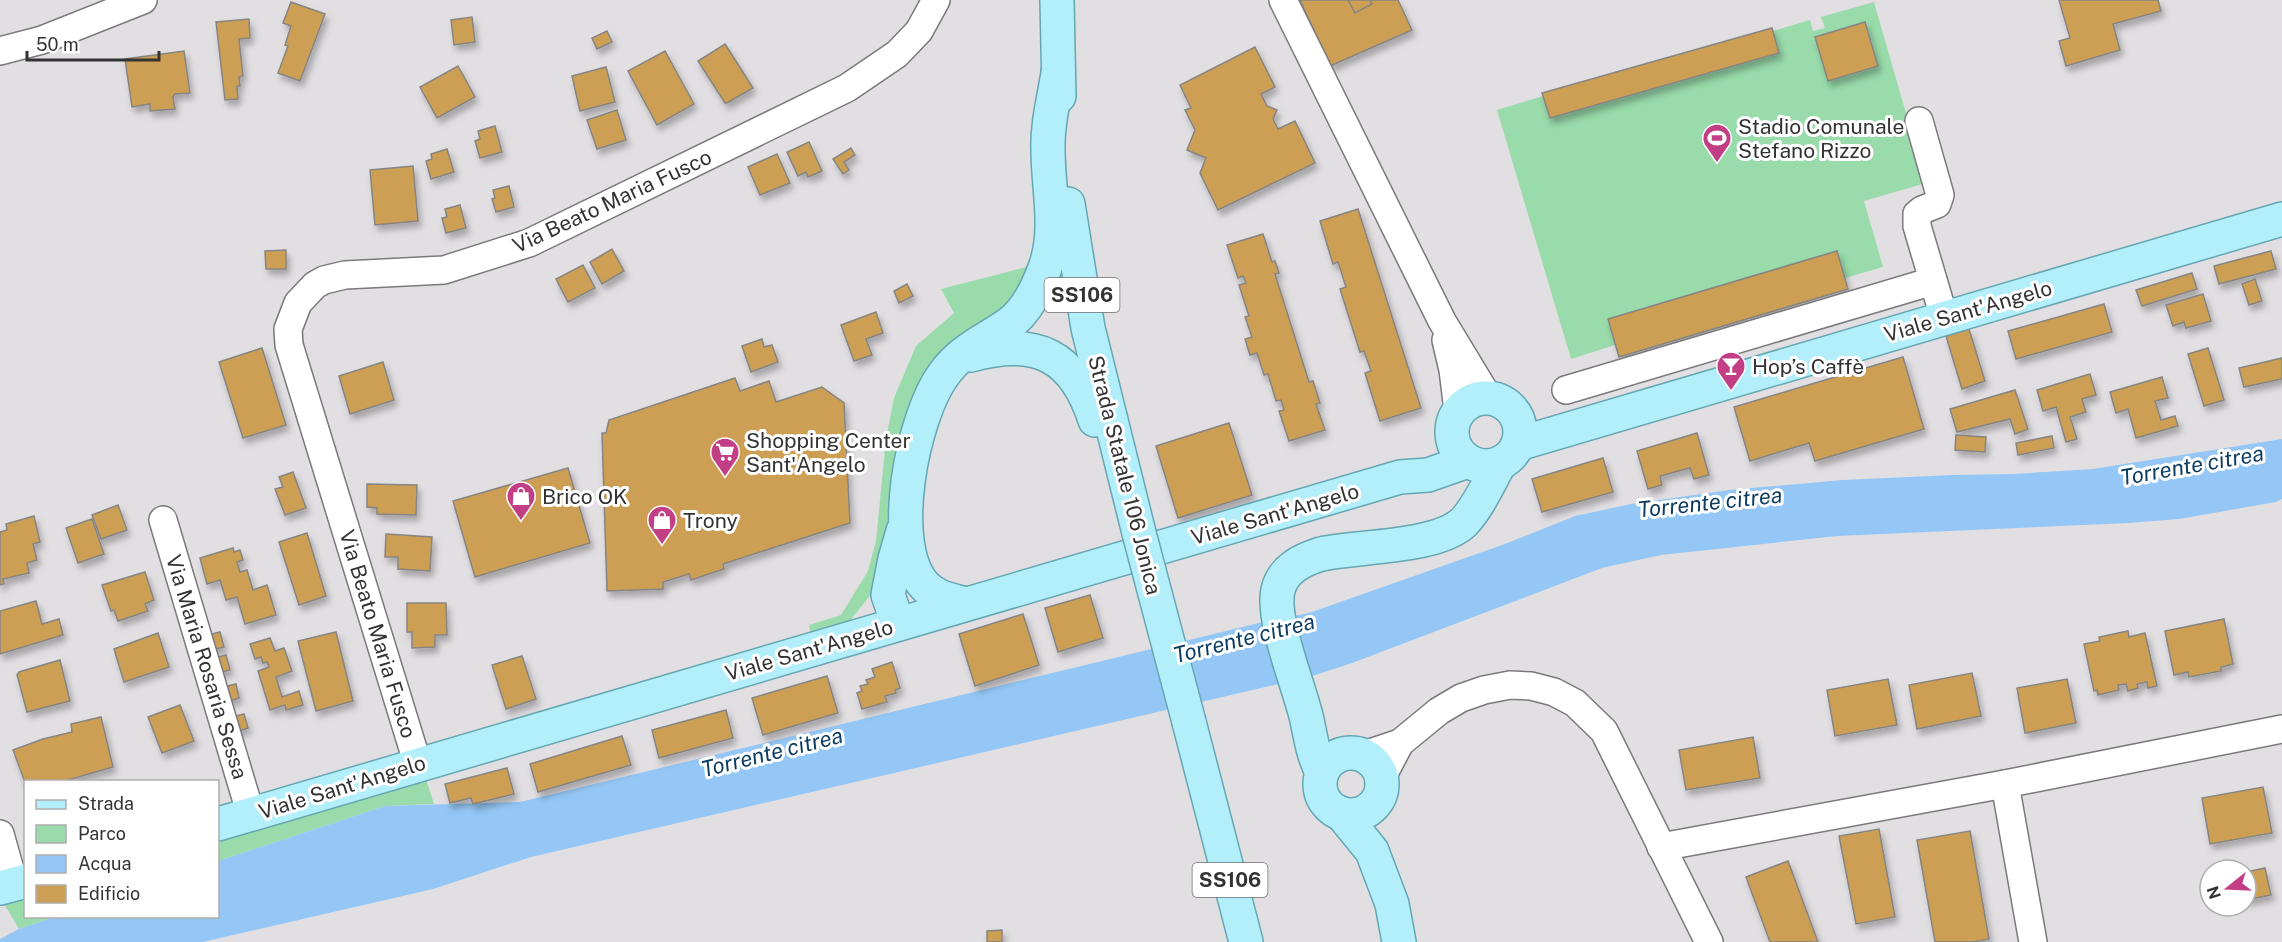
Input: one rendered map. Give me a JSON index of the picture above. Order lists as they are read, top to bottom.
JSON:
{
  "streets": {
    "main road": ["SS106", "Viale Sant'Angelo", "Strada Statale 106 Jonica"],
    "street": ["Via Beato Maria Fusco", "Via Maria Rosaria Sessa"]
  },
  "crossings": [
    ["Via Beato Maria Fusco", "Viale Sant'Angelo"],
    ["Viale Sant'Angelo", "Via Maria Rosaria Sessa"]
  ],
  "water": ["Torrente citrea"],
  "places": {
    "sports": ["Stadio Comunale Stefano Rizzo"],
    "bar": ["Hop’s Caffè"],
    "supermarket": ["Shopping Center Sant'Angelo"],
    "shop": ["Brico OK", "Trony"]
  },
  "legend": [
    "Strada",
    "Parco",
    "Acqua",
    "Edificio"
  ],
  "scale_bar": "50 m",
  "north": "left"
}
